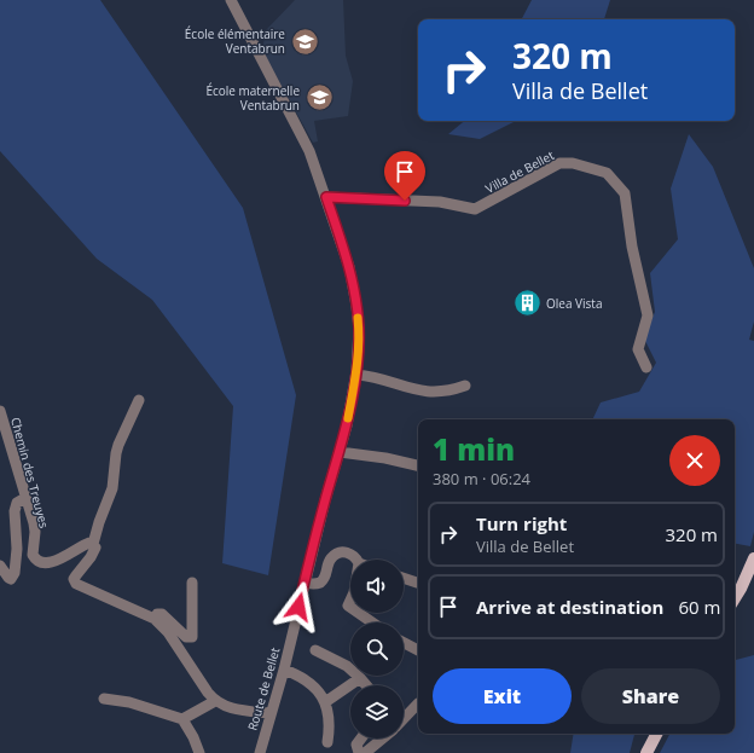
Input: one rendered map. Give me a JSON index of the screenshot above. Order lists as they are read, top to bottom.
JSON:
{
  "streets": {
    "street": ["Villa de Bellet", "Chemin des Treuyes", "Route de Bellet"]
  },
  "crossings": [
    ["Villa de Bellet", "Route de Bellet"]
  ],
  "places": {
    "school or university": ["École élémentaire Ventabrun", "École maternelle Ventabrun"],
    "building": ["Olea Vista"]
  },
  "page": {
    "turn": ["320 m", "Villa de Bellet"],
    "heading": ["1 min", "380 m · 06:24"],
    "list": [
      {
        "name": "Turn right",
        "note": "Villa de Bellet",
        "value": "320 m"
      },
      {
        "name": "Arrive at destination",
        "value": "60 m"
      }
    ],
    "buttons": ["Exit", "Share"]
  }
}
